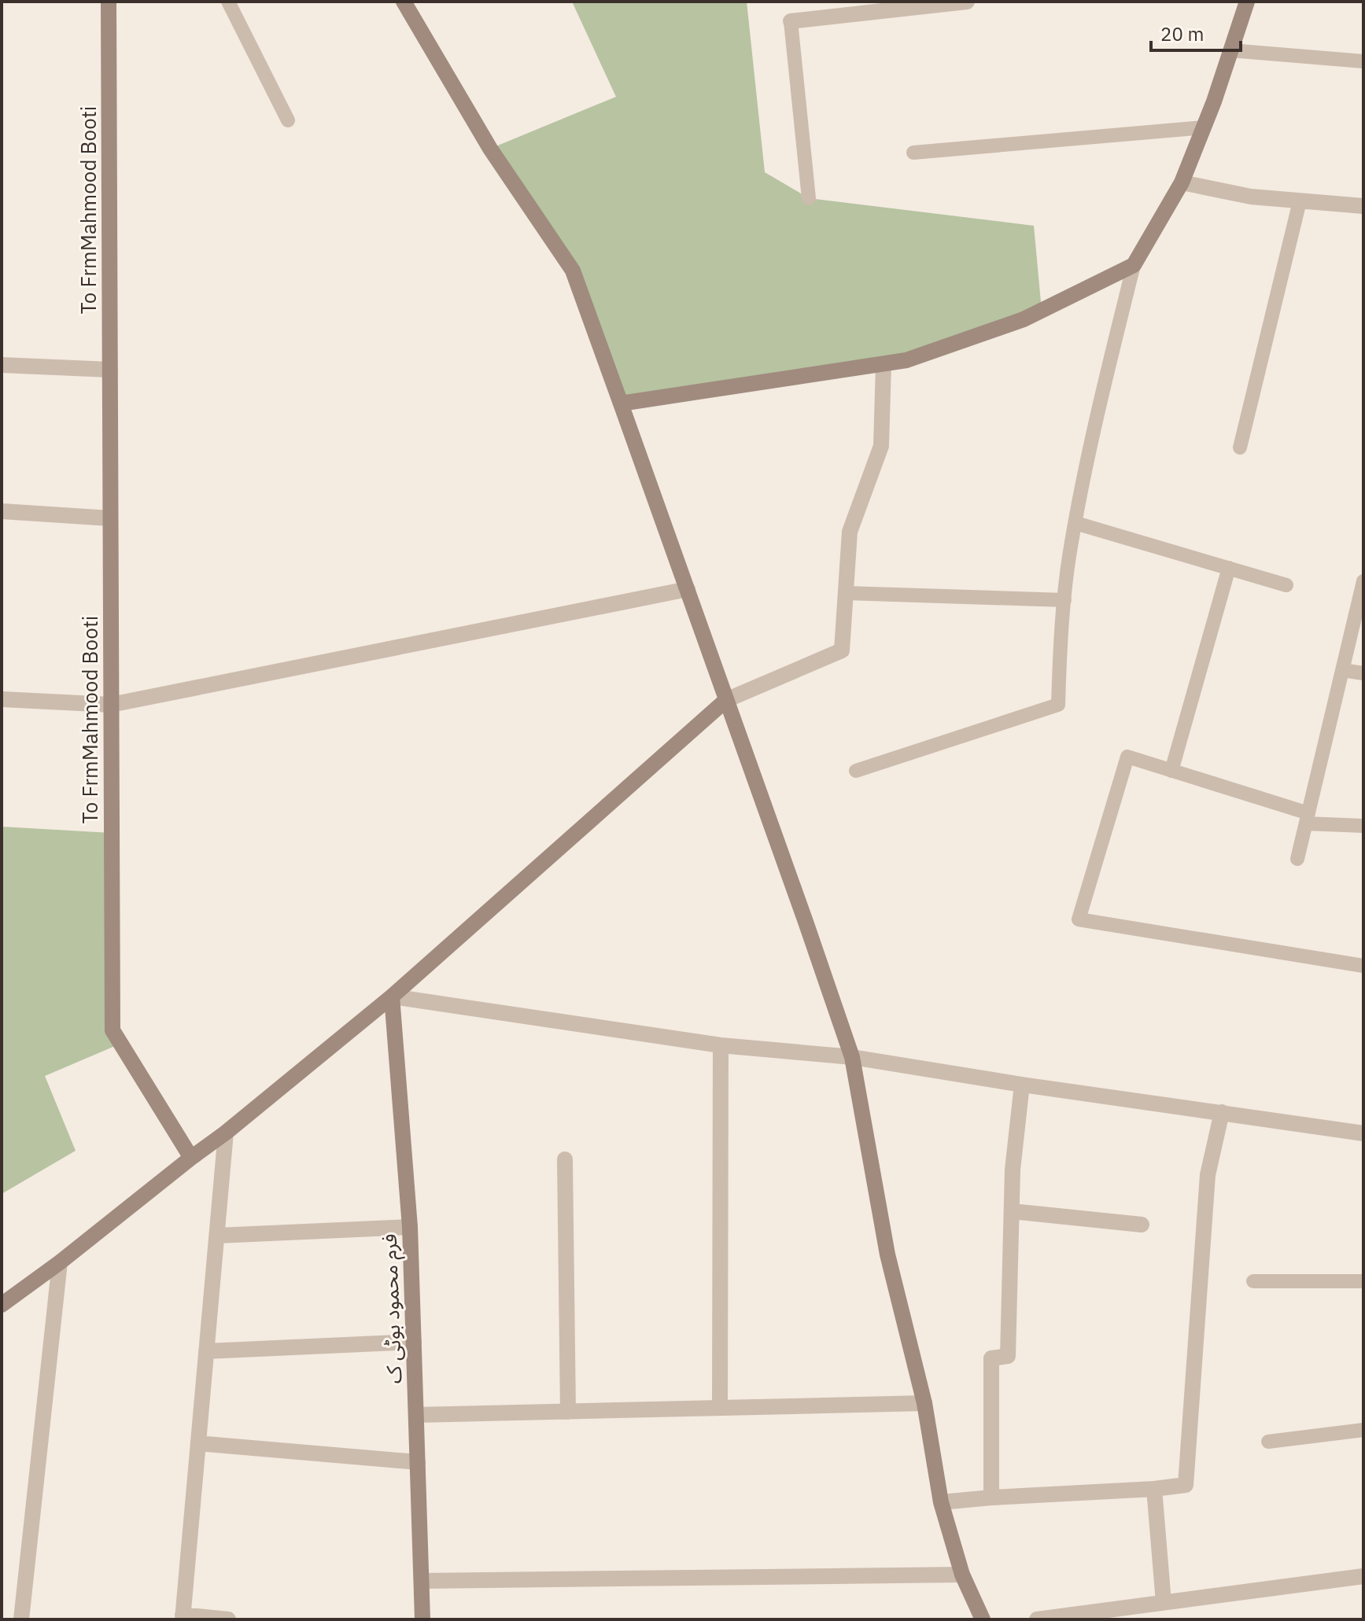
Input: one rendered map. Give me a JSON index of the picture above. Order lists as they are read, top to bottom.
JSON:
{
  "streets": {
    "street": ["To FrmMahmood Booti", "فرم محمود بوٹی ک"]
  },
  "scale_bar": "20 m"
}
